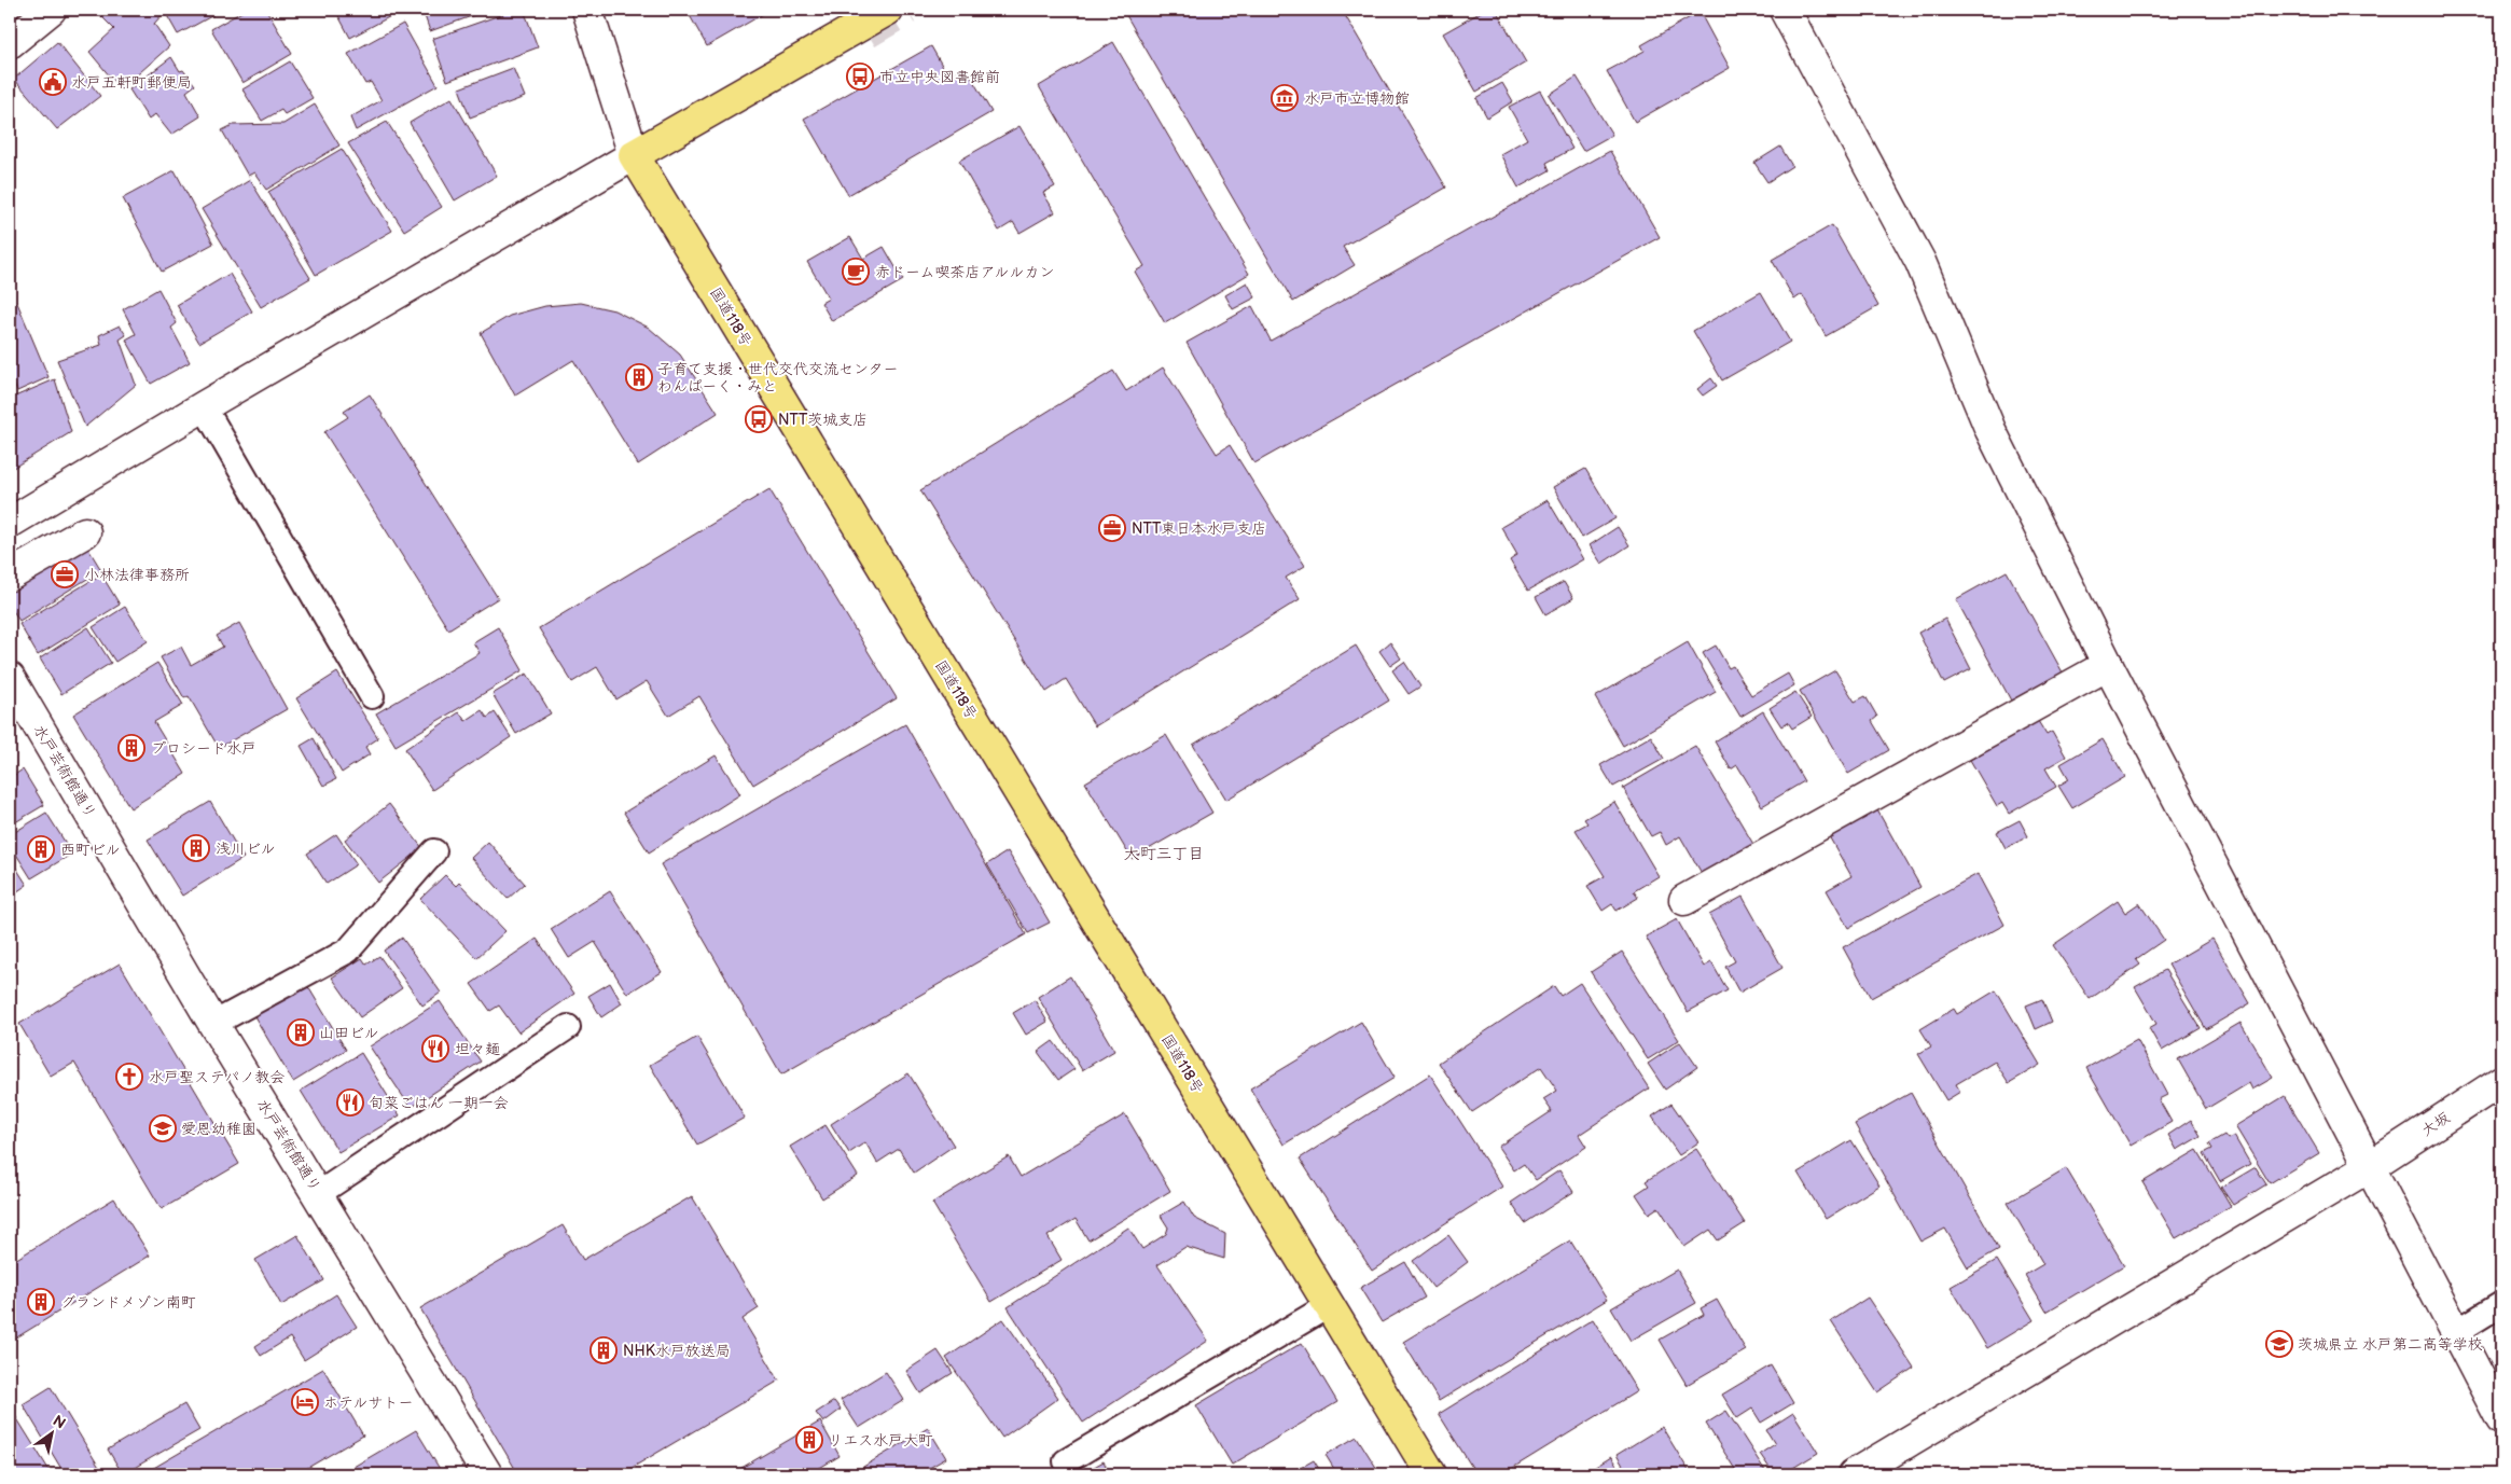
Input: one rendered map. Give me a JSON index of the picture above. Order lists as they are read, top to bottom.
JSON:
{
  "streets": {
    "highway": ["国道118号"],
    "street": ["水戸芸術館通り", "大坂"]
  },
  "districts": ["大町三丁目"],
  "places": {
    "bus stop": ["市立中央図書館前", "NTT茨城支店"],
    "public building": ["水戸五軒町郵便局"],
    "museum": ["水戸市立博物館"],
    "cafe": ["赤ドーム喫茶店アルルカン"],
    "building": [
      "子育て支援・世代交代交流センター わんぱーく・みと",
      "プロシード水戸",
      "浅川ビル",
      "西町ビル",
      "山田ビル",
      "グランドメゾン南町",
      "NHK水戸放送局",
      "リエス水戸大町"
    ],
    "office": ["NTT東日本水戸支店", "小林法律事務所"],
    "restaurant": ["坦々麺", "旬菜ごはん 一期一会"],
    "church": ["水戸聖ステパノ教会"],
    "school or university": ["愛恩幼稚園", "茨城県立 水戸第二高等学校"],
    "hotel": ["ホテルサトー"]
  },
  "north": "top right"
}
